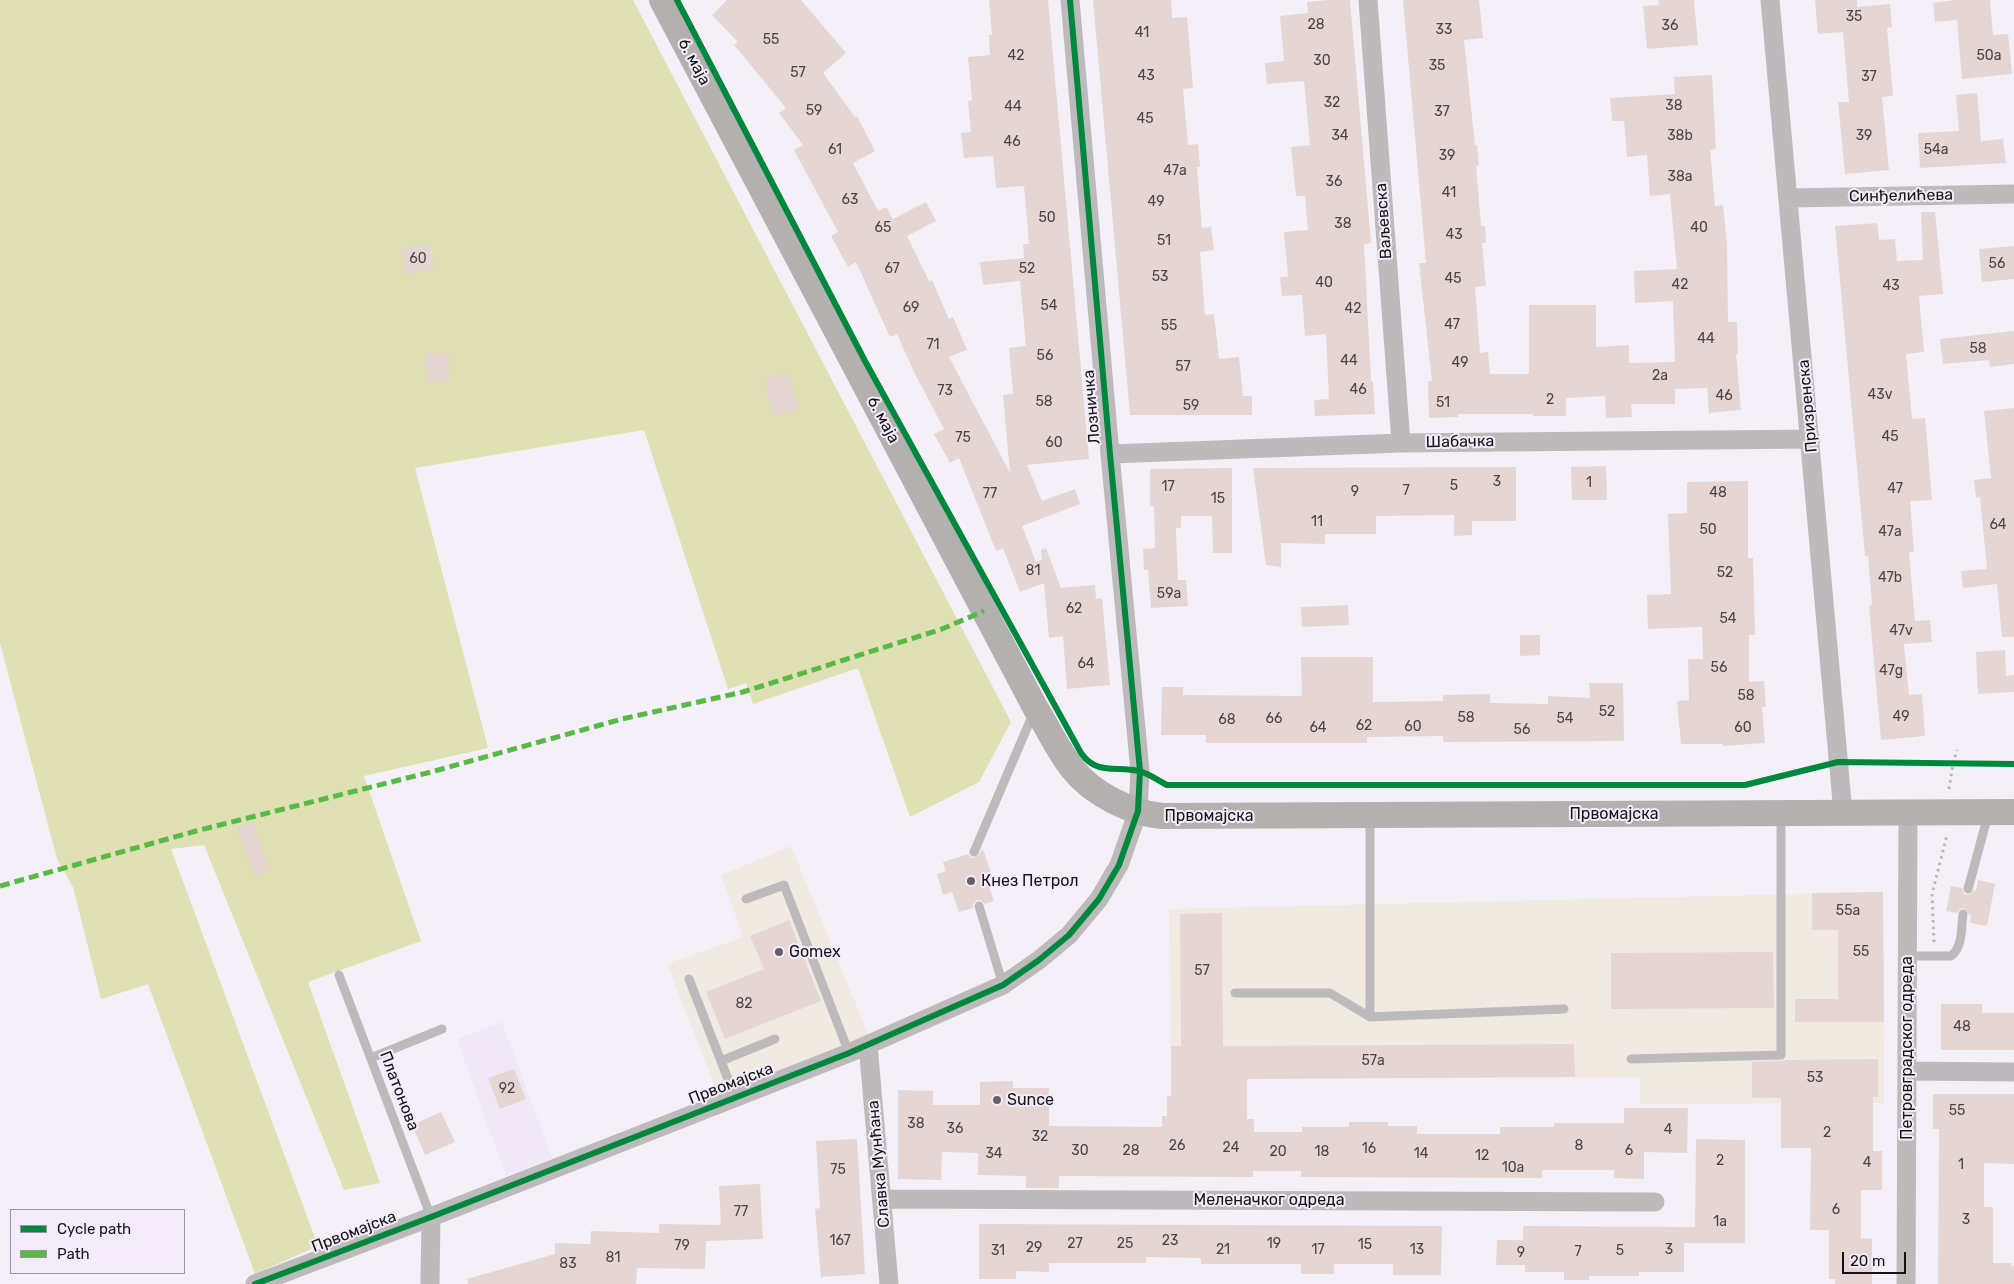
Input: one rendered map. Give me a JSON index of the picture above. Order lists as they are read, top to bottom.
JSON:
{
  "streets": {
    "street": [
      "6. маја",
      "Синђелићева",
      "Ваљевска",
      "Призренска",
      "Лозничка",
      "Шабачка",
      "Првомајска",
      "Петровградског одреда",
      "Славка Мунћана",
      "Меленачког одреда"
    ],
    "lane": ["Платонова"]
  },
  "crossings": [
    ["6. маја", "Лозничка"],
    ["6. маја", "Првомајска"],
    ["Синђелићева", "Призренска"],
    ["Ваљевска", "Шабачка"],
    ["Призренска", "Шабачка"],
    ["Призренска", "Првомајска"],
    ["Лозничка", "Шабачка"],
    ["Лозничка", "Првомајска"],
    ["Првомајска", "Петровградског одреда"],
    ["Првомајска", "Платонова"],
    ["Првомајска", "Славка Мунћана"],
    ["Славка Мунћана", "Меленачког одреда"]
  ],
  "places": ["Кнез Петрол", "Gomex", "Sunce"],
  "house_numbers": [
    "35",
    "28",
    "36",
    "33",
    "41",
    "55",
    "42",
    "50a",
    "30",
    "35",
    "57",
    "43",
    "37",
    "32",
    "38",
    "44",
    "59",
    "37",
    "45",
    "34",
    "38b",
    "39",
    "46",
    "61",
    "54a",
    "39",
    "47a",
    "38a",
    "36",
    "41",
    "63",
    "49",
    "50",
    "38",
    "65",
    "40",
    "43",
    "51",
    "60",
    "56",
    "67",
    "52",
    "53",
    "45",
    "40",
    "42",
    "43",
    "54",
    "69",
    "42",
    "47",
    "55",
    "44",
    "71",
    "58",
    "56",
    "44",
    "49",
    "57",
    "2a",
    "46",
    "73",
    "43v",
    "46",
    "2",
    "58",
    "51",
    "59",
    "45",
    "75",
    "60",
    "3",
    "1",
    "5",
    "17",
    "47",
    "7",
    "9",
    "48",
    "77",
    "15",
    "11",
    "64",
    "50",
    "47a",
    "81",
    "52",
    "47b",
    "59a",
    "62",
    "54",
    "47v",
    "64",
    "56",
    "47g",
    "58",
    "52",
    "49",
    "58",
    "66",
    "54",
    "68",
    "62",
    "60",
    "64",
    "60",
    "56",
    "55a",
    "55",
    "57",
    "82",
    "48",
    "57a",
    "53",
    "92",
    "55",
    "38",
    "36",
    "4",
    "2",
    "32",
    "26",
    "8",
    "24",
    "16",
    "30",
    "28",
    "6",
    "20",
    "18",
    "34",
    "14",
    "12",
    "2",
    "4",
    "1",
    "10a",
    "75",
    "6",
    "77",
    "3",
    "1a",
    "167",
    "23",
    "27",
    "25",
    "19",
    "15",
    "79",
    "29",
    "21",
    "17",
    "13",
    "3",
    "31",
    "5",
    "7",
    "9",
    "81",
    "83"
  ],
  "legend": ["Cycle path", "Path"],
  "scale_bar": "20 m"
}
